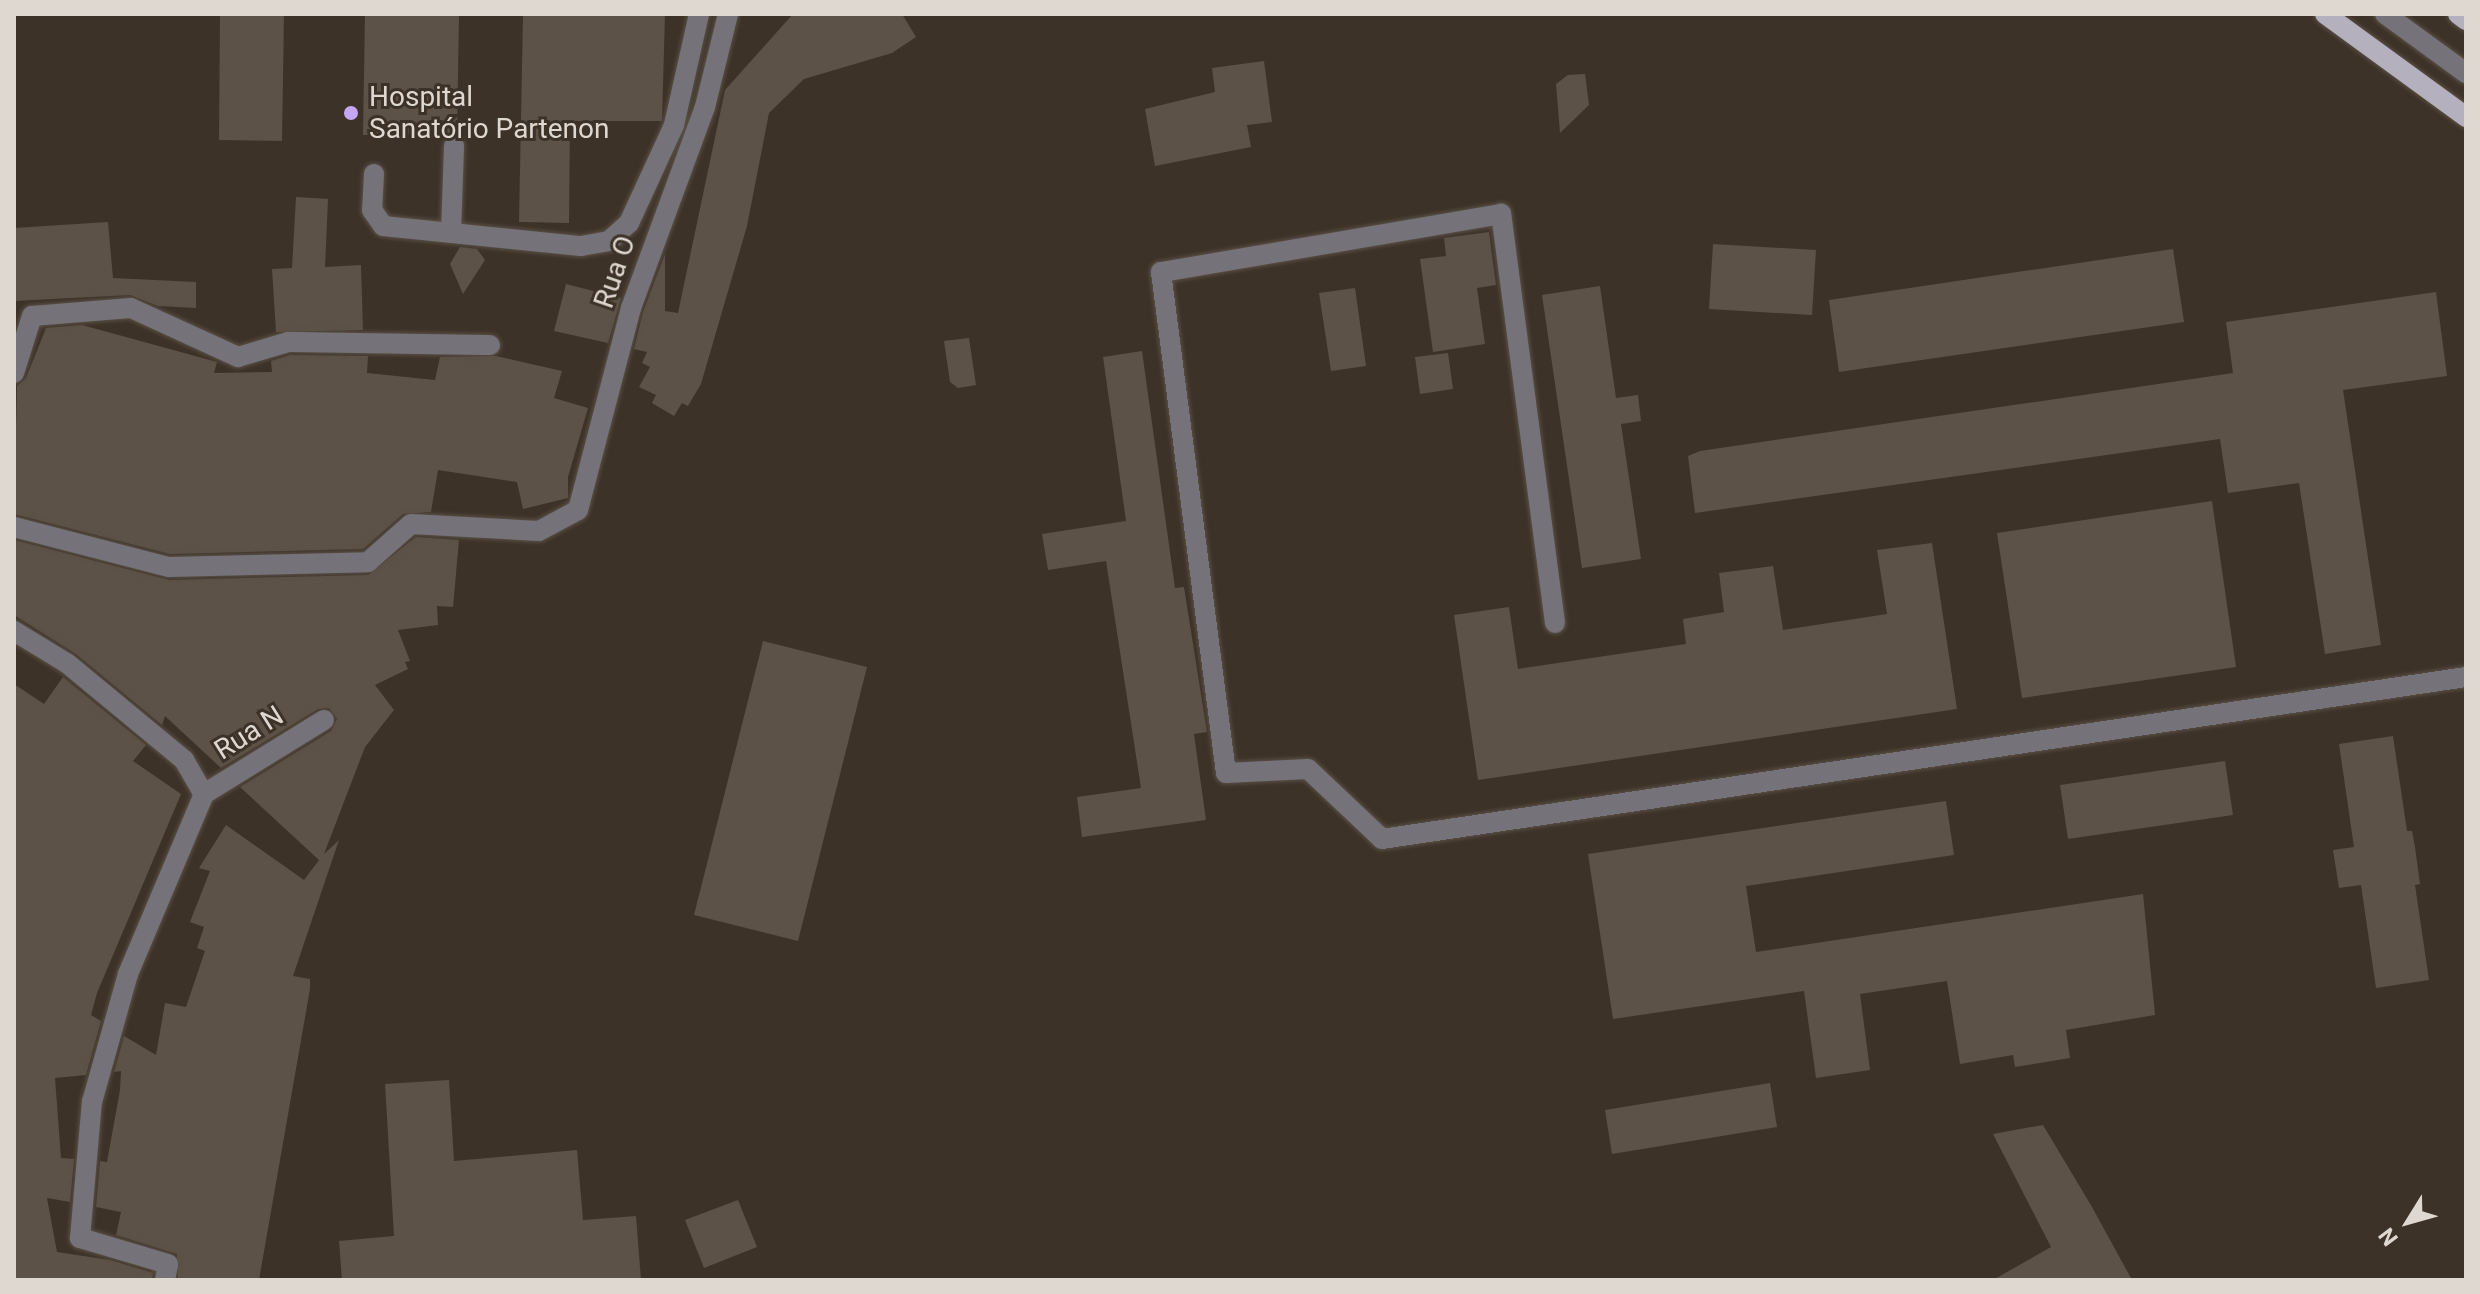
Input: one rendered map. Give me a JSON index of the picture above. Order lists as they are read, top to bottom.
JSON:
{
  "streets": {
    "lane": ["Rua O", "Rua N"]
  },
  "places": ["Hospital Sanatório Partenon"],
  "north": "bottom left"
}
